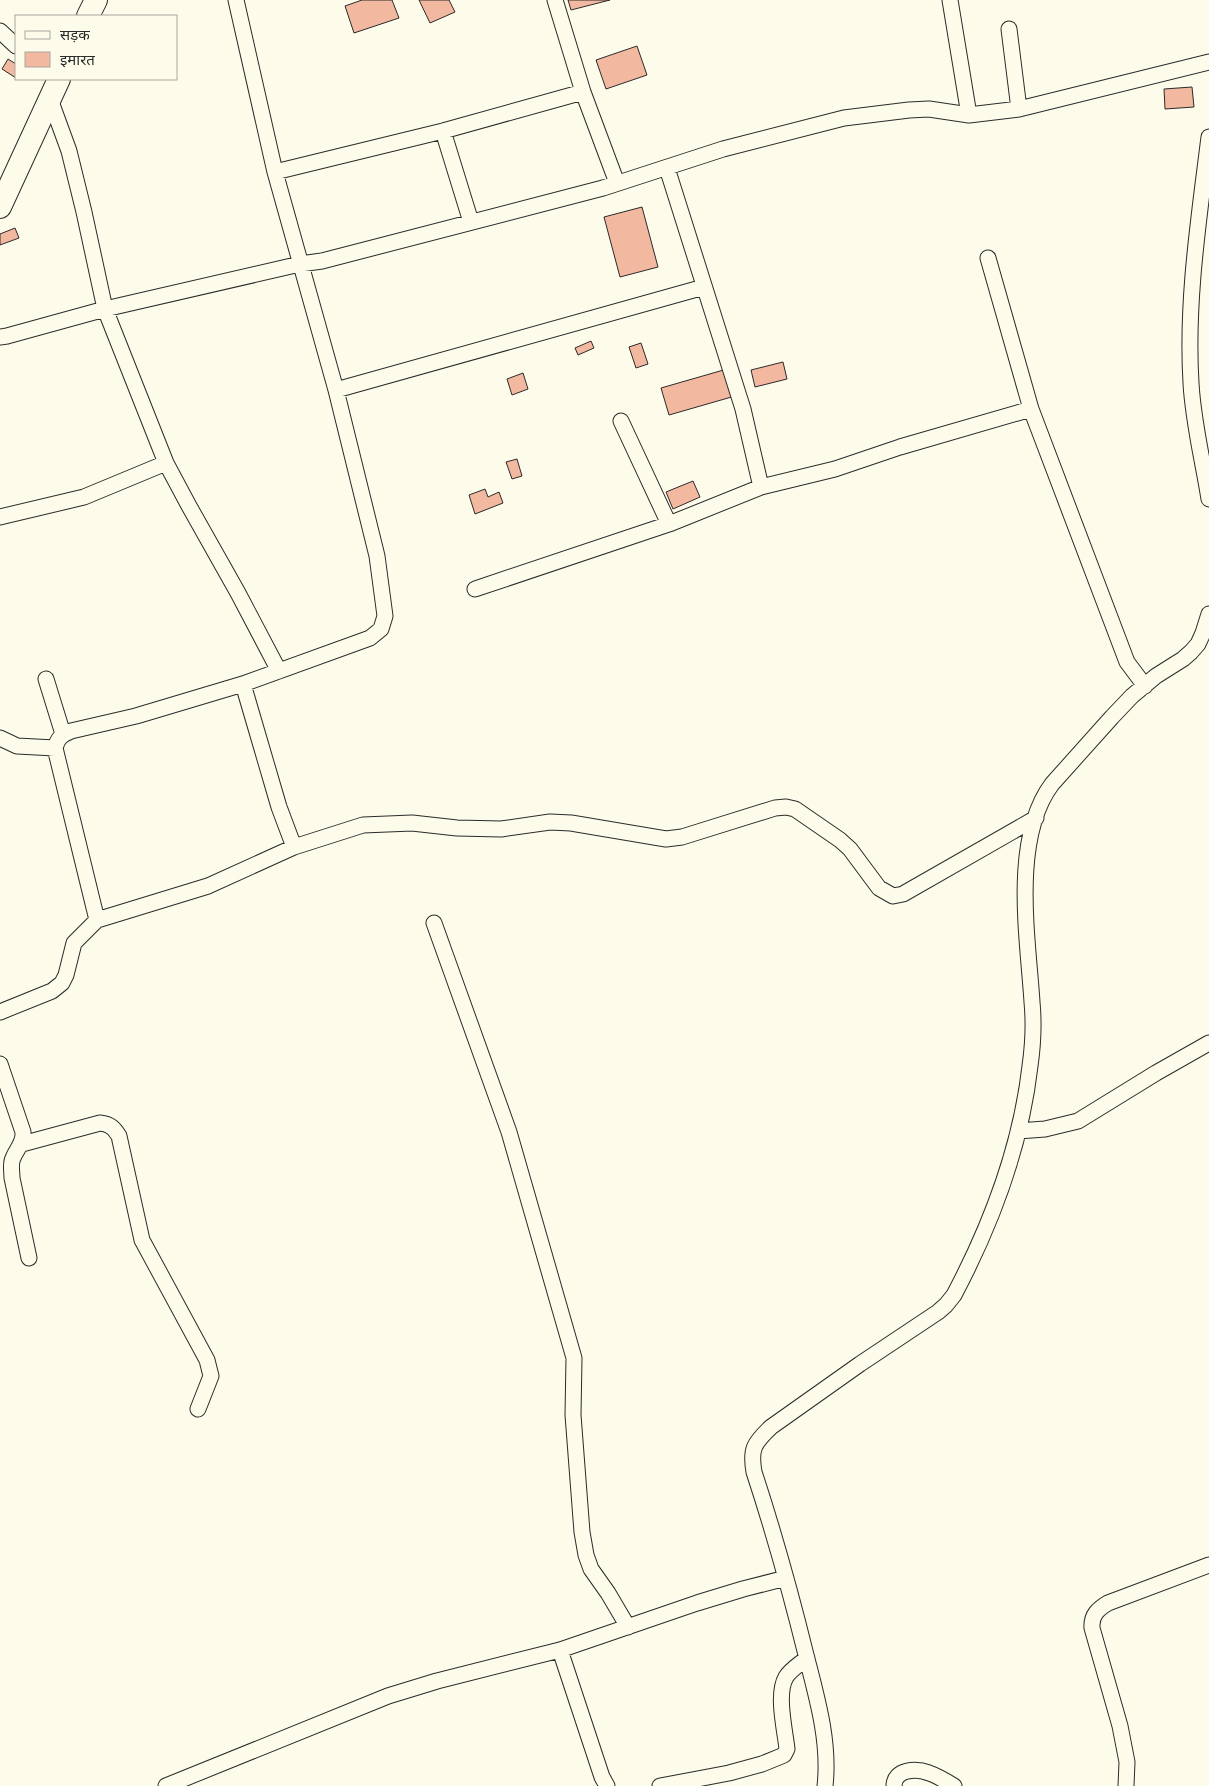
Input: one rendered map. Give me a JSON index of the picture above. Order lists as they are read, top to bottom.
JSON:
{
  "legend": ["सड़क", "इमारत"]
}
